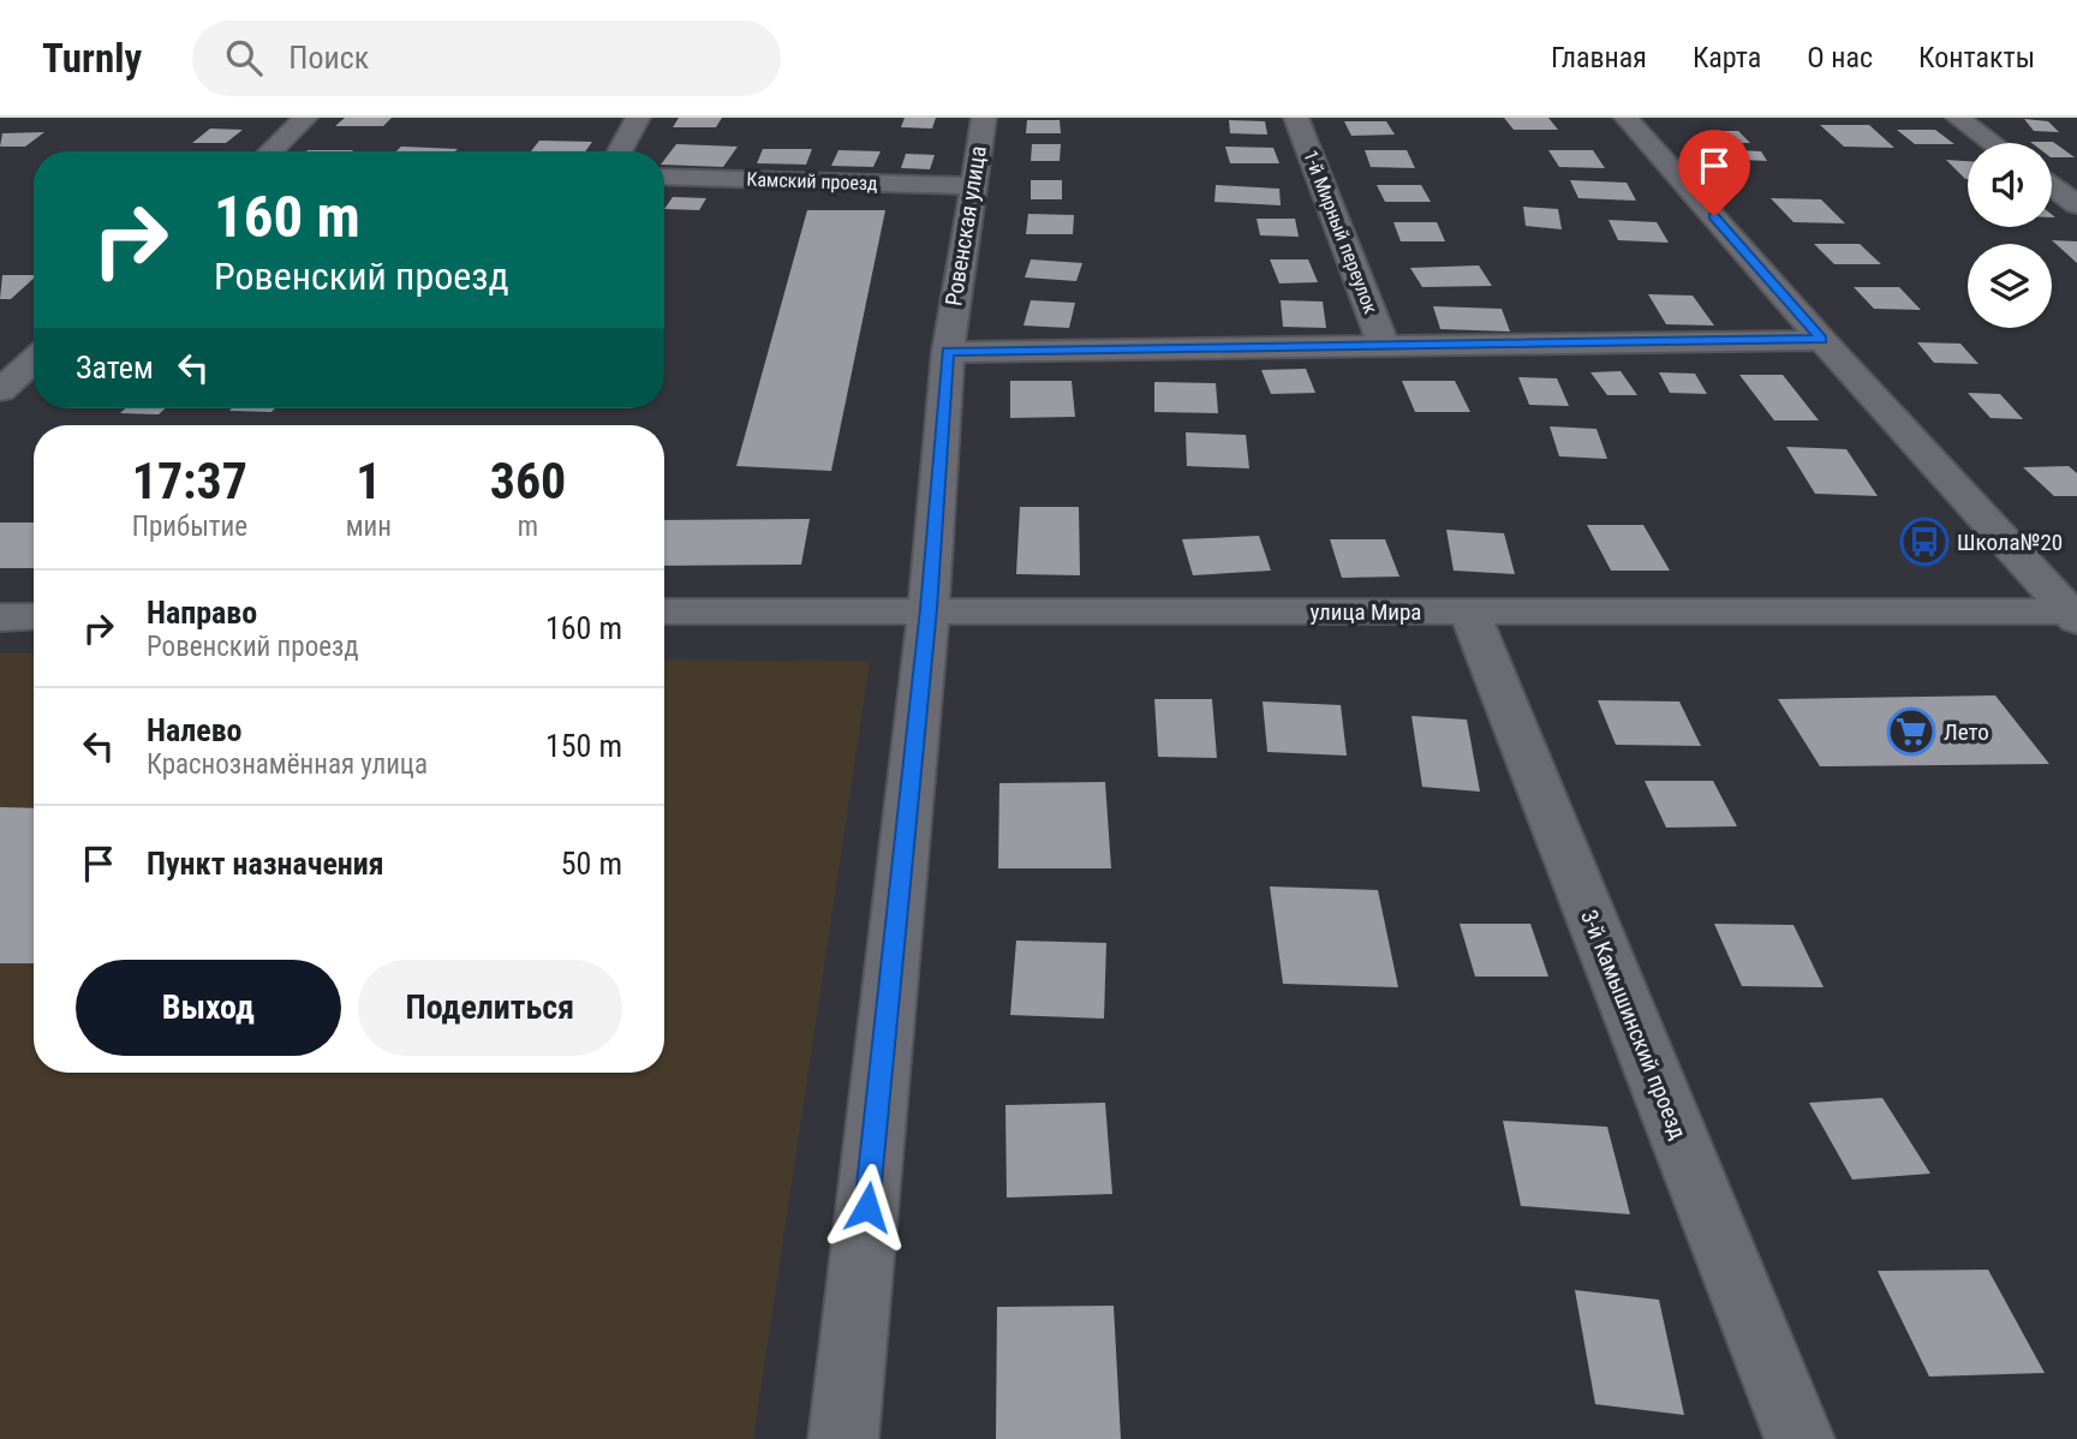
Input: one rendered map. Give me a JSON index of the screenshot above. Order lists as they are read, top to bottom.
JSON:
{
  "streets": {
    "street": [
      "Камский проезд",
      "Ровенская улица",
      "1-й Мирный переулок",
      "улица Мира",
      "3-й Камышинский проезд"
    ]
  },
  "crossings": [
    ["Камский проезд", "Ровенская улица"],
    ["Ровенская улица", "улица Мира"],
    ["улица Мира", "3-й Камышинский проезд"]
  ],
  "places": {
    "bus stop": ["Школа№20"],
    "supermarket": ["Лето"]
  },
  "page": {
    "header": "Turnly",
    "search": "Поиск",
    "nav": [
      "Главная",
      "Карта",
      "О нас",
      "Контакты"
    ],
    "turn": ["160 m", "Ровенский проезд"],
    "then": "Затем",
    "eta": [
      "17:37",
      "Прибытие",
      "1",
      "мин",
      "360",
      "m"
    ],
    "list": [
      {
        "name": "Направо",
        "note": "Ровенский проезд",
        "value": "160 m"
      },
      {
        "name": "Налево",
        "note": "Краснознамённая улица",
        "value": "150 m"
      },
      {
        "name": "Пункт назначения",
        "value": "50 m"
      }
    ],
    "buttons": ["Выход", "Поделиться"]
  }
}
